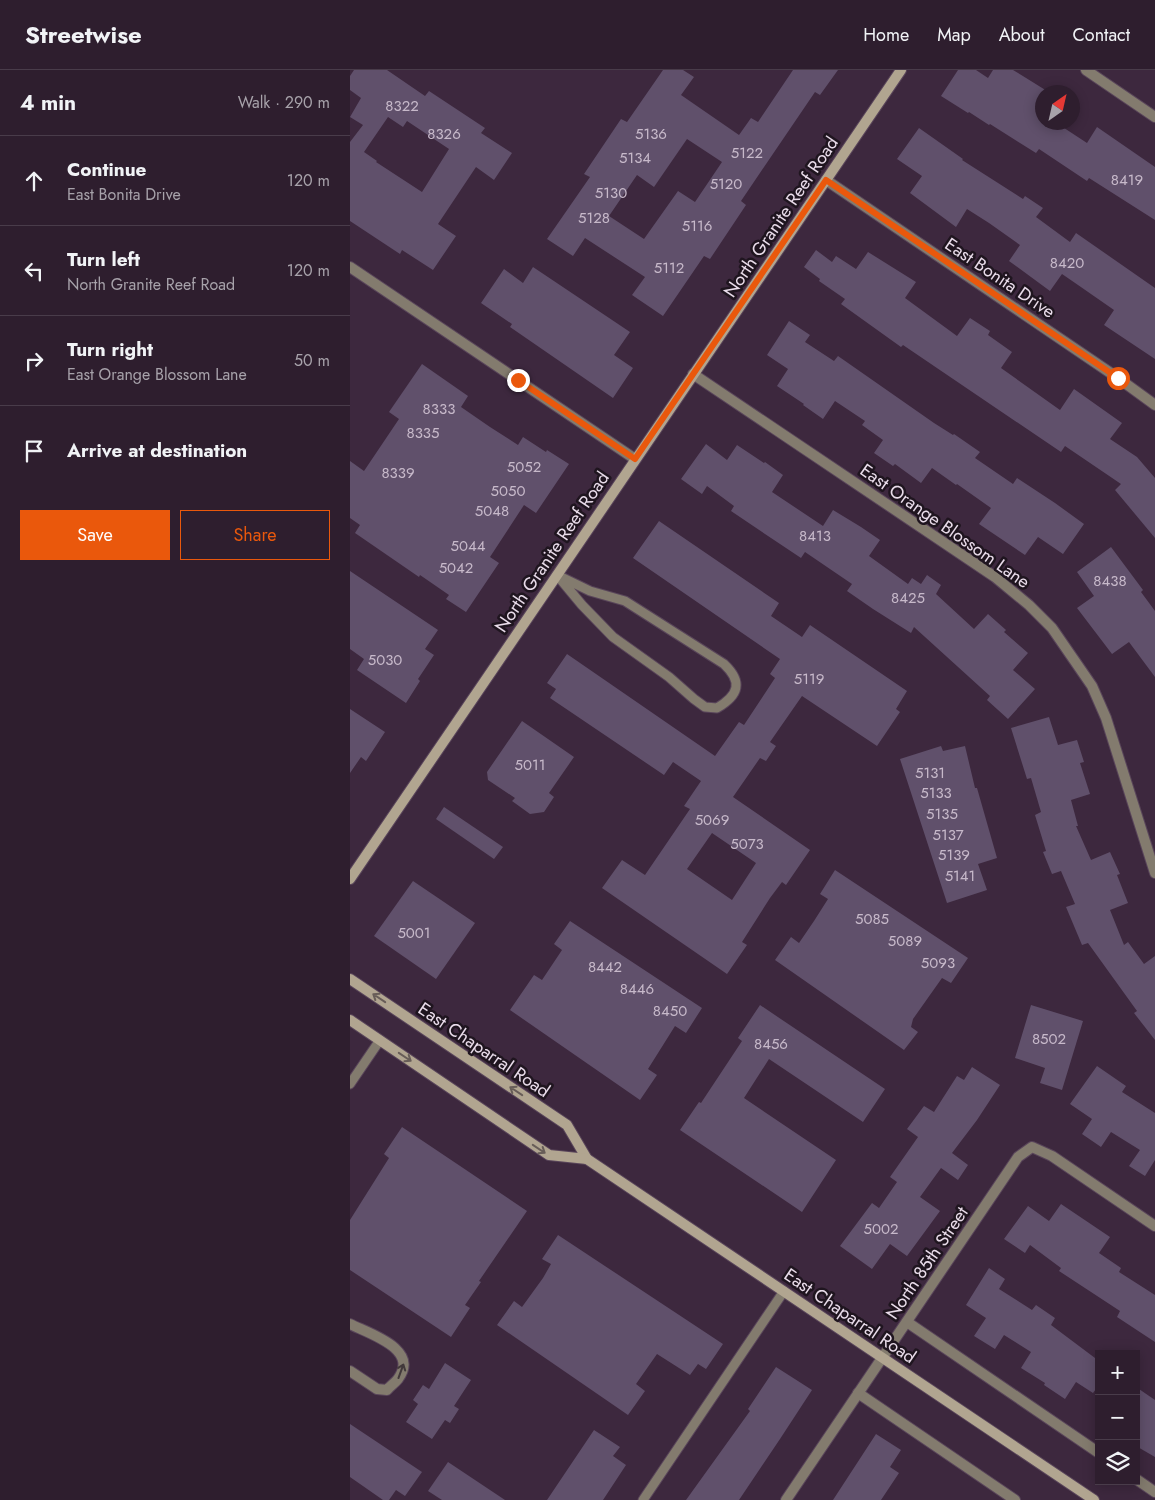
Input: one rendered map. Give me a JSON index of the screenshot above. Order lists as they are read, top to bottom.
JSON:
{
  "streets": {
    "main road": ["North Granite Reef Road", "East Chaparral Road"],
    "street": ["East Bonita Drive", "East Orange Blossom Lane", "North 85th Street"]
  },
  "crossings": [
    ["North Granite Reef Road", "East Bonita Drive"],
    ["North Granite Reef Road", "East Orange Blossom Lane"],
    ["East Chaparral Road", "North 85th Street"]
  ],
  "house_numbers": [
    "8322",
    "8326",
    "5136",
    "5122",
    "5134",
    "8419",
    "5120",
    "5130",
    "5128",
    "5116",
    "8420",
    "5112",
    "8333",
    "8335",
    "5052",
    "8339",
    "5050",
    "5048",
    "8413",
    "5044",
    "5042",
    "8438",
    "8425",
    "5030",
    "5119",
    "5011",
    "5131",
    "5133",
    "5135",
    "5069",
    "5137",
    "5073",
    "5139",
    "5141",
    "5085",
    "5001",
    "5089",
    "5093",
    "8442",
    "8446",
    "8450",
    "8502",
    "8456",
    "5002"
  ],
  "north": "top right",
  "page": {
    "header": "Streetwise",
    "nav": [
      "Home",
      "Map",
      "About",
      "Contact"
    ],
    "heading": ["4 min", "Walk · 290 m"],
    "list": [
      ["Continue", "East Bonita Drive", "120 m"],
      ["Turn left", "North Granite Reef Road", "120 m"],
      ["Turn right", "East Orange Blossom Lane", "50 m"],
      "Arrive at destination"
    ],
    "buttons": ["Save", "Share"],
    "map_buttons": ["+", "−"]
  }
}
